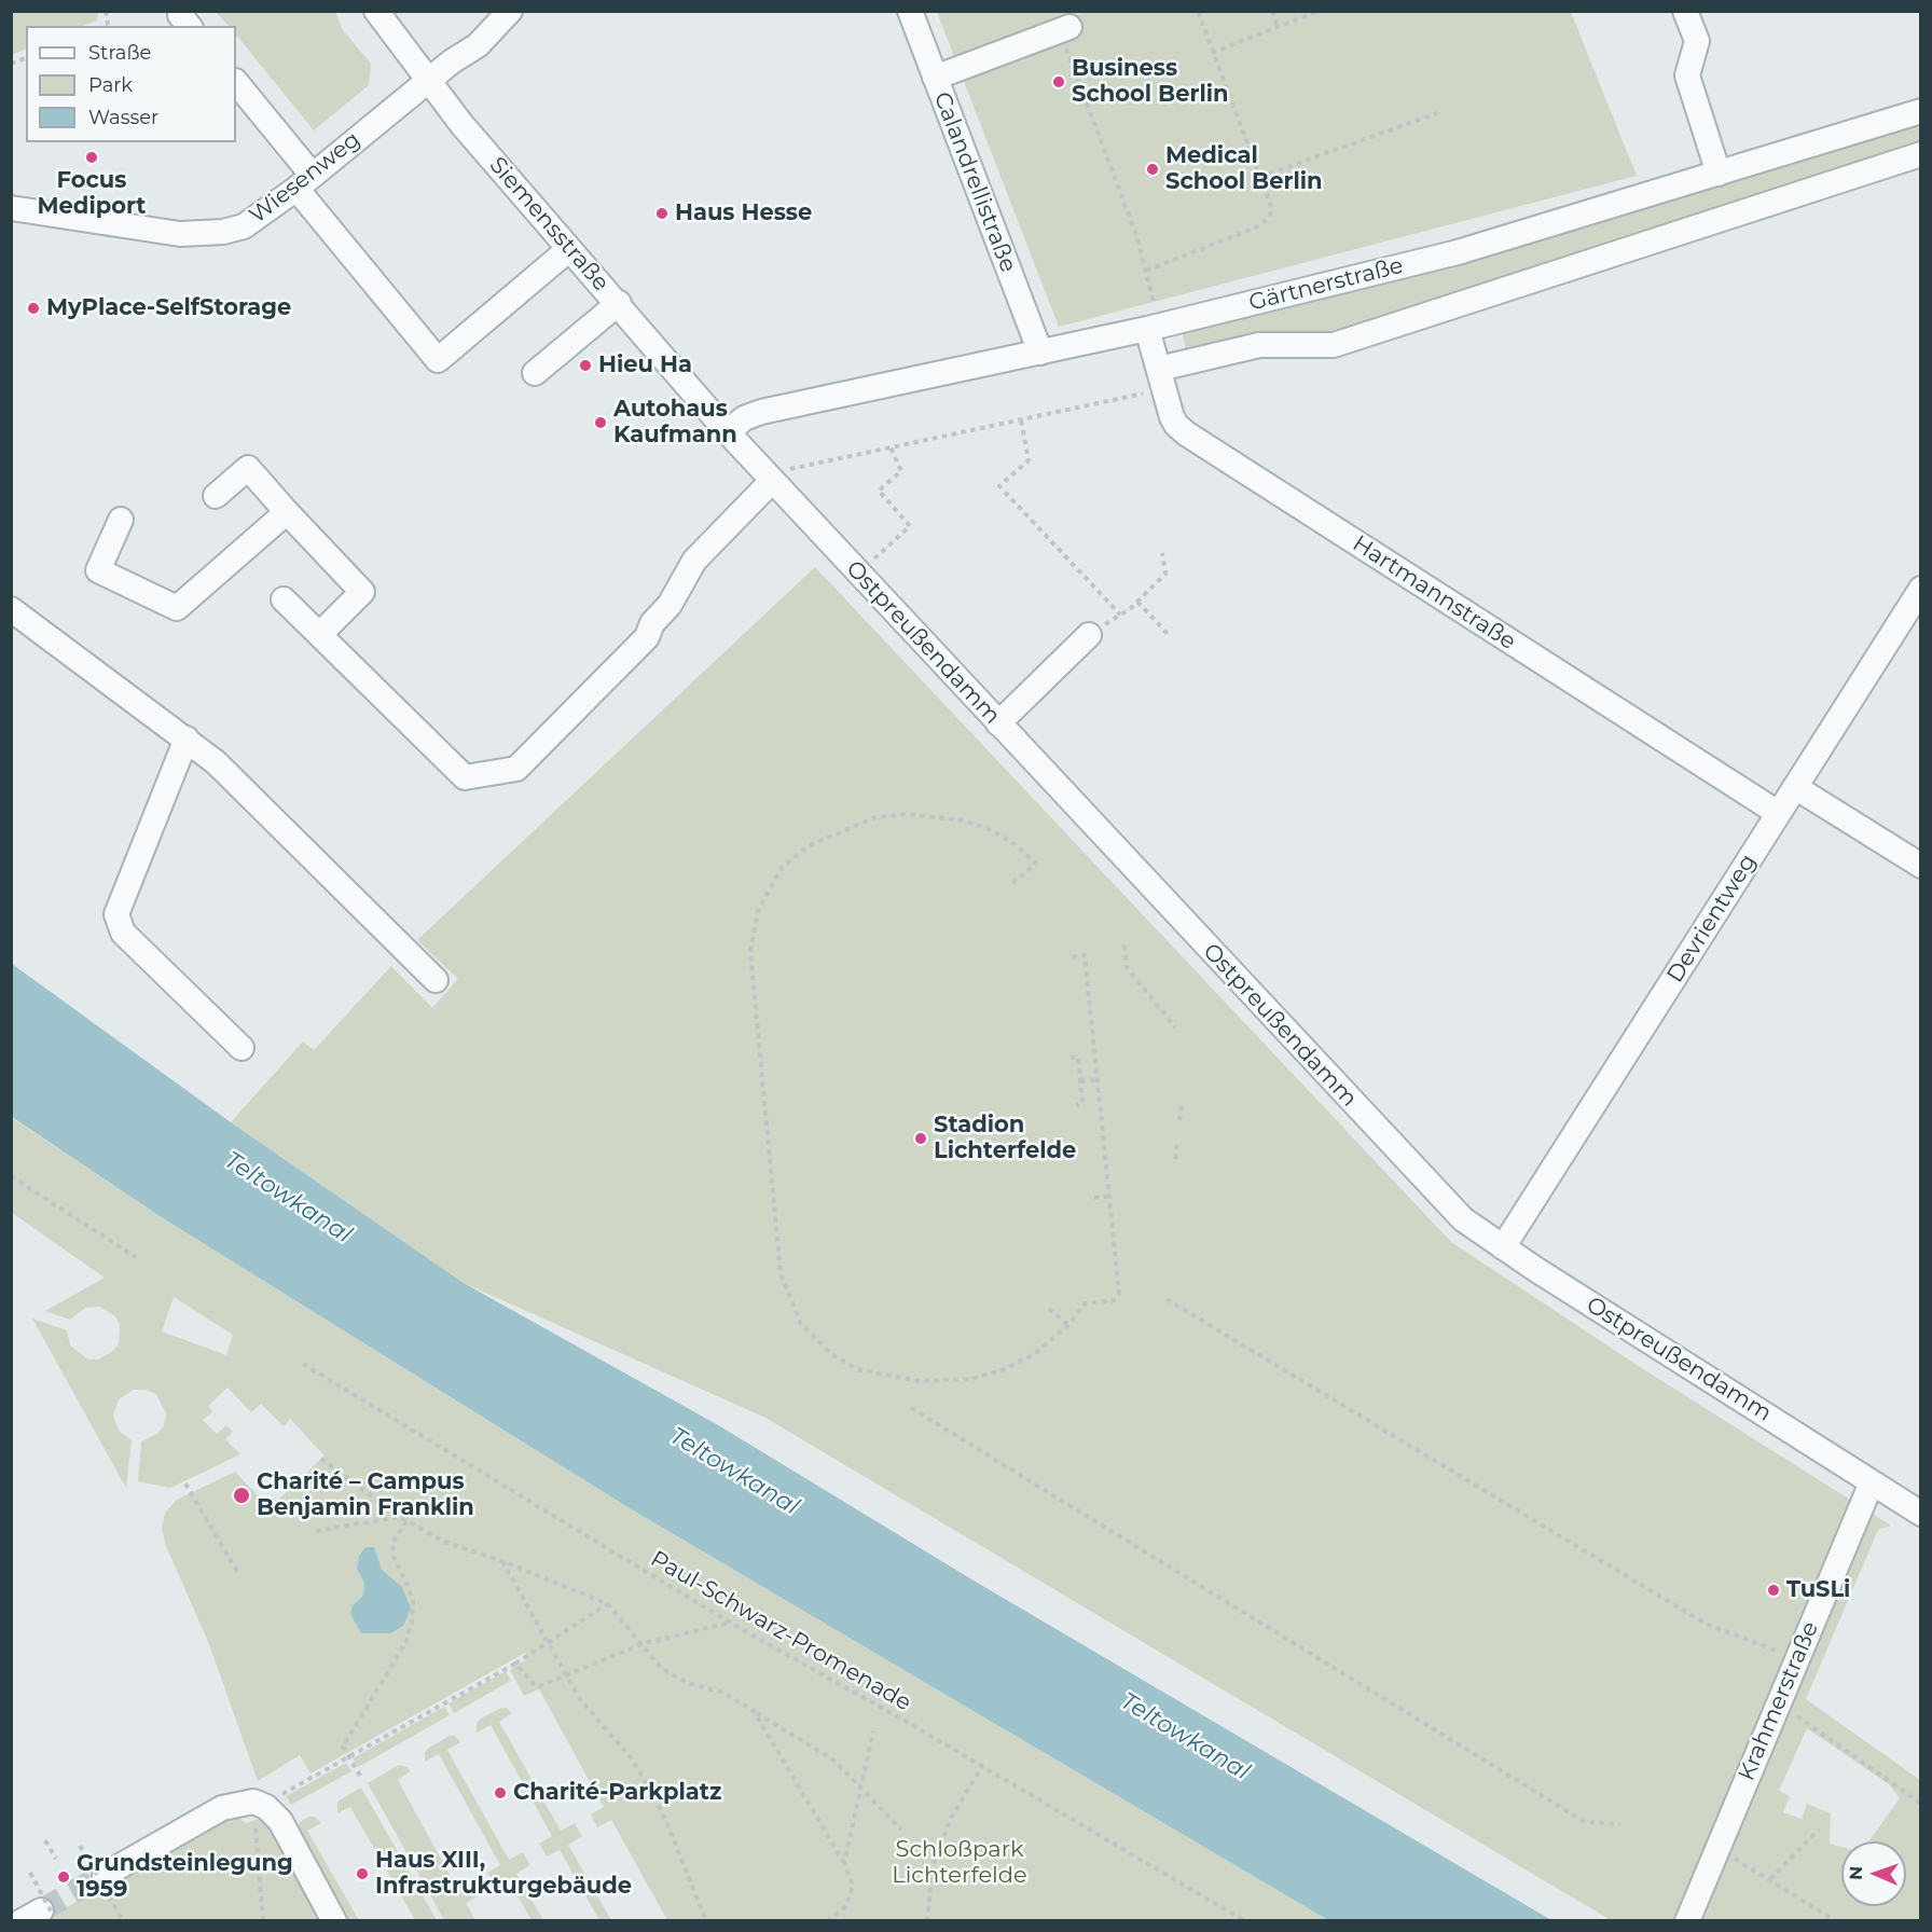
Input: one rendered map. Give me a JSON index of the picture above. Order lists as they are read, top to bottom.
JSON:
{
  "streets": {
    "street": [
      "Wiesenweg",
      "Calandrellistraße",
      "Siemensstraße",
      "Gärtnerstraße",
      "Hartmannstraße",
      "Ostpreußendamm",
      "Devrientweg",
      "Krahmerstraße"
    ],
    "path": ["Paul-Schwarz-Promenade"]
  },
  "crossings": [
    ["Wiesenweg", "Siemensstraße"],
    ["Calandrellistraße", "Gärtnerstraße"],
    ["Siemensstraße", "Gärtnerstraße"],
    ["Siemensstraße", "Ostpreußendamm"],
    ["Gärtnerstraße", "Hartmannstraße"],
    ["Gärtnerstraße", "Ostpreußendamm"],
    ["Hartmannstraße", "Devrientweg"],
    ["Ostpreußendamm", "Devrientweg"],
    ["Ostpreußendamm", "Krahmerstraße"]
  ],
  "water": ["Teltowkanal"],
  "parks": ["Schloßpark Lichterfelde"],
  "places": [
    "Business School Berlin",
    "Focus Mediport",
    "Medical School Berlin",
    "Haus Hesse",
    "MyPlace-SelfStorage",
    "Hieu Ha",
    "Autohaus Kaufmann",
    "Stadion Lichterfelde",
    "Charité – Campus Benjamin Franklin",
    "TuSLi",
    "Charité-Parkplatz",
    "Haus XIII, Infrastrukturgebäude",
    "Grundsteinlegung 1959"
  ],
  "legend": ["Straße", "Park", "Wasser"],
  "north": "left"
}
